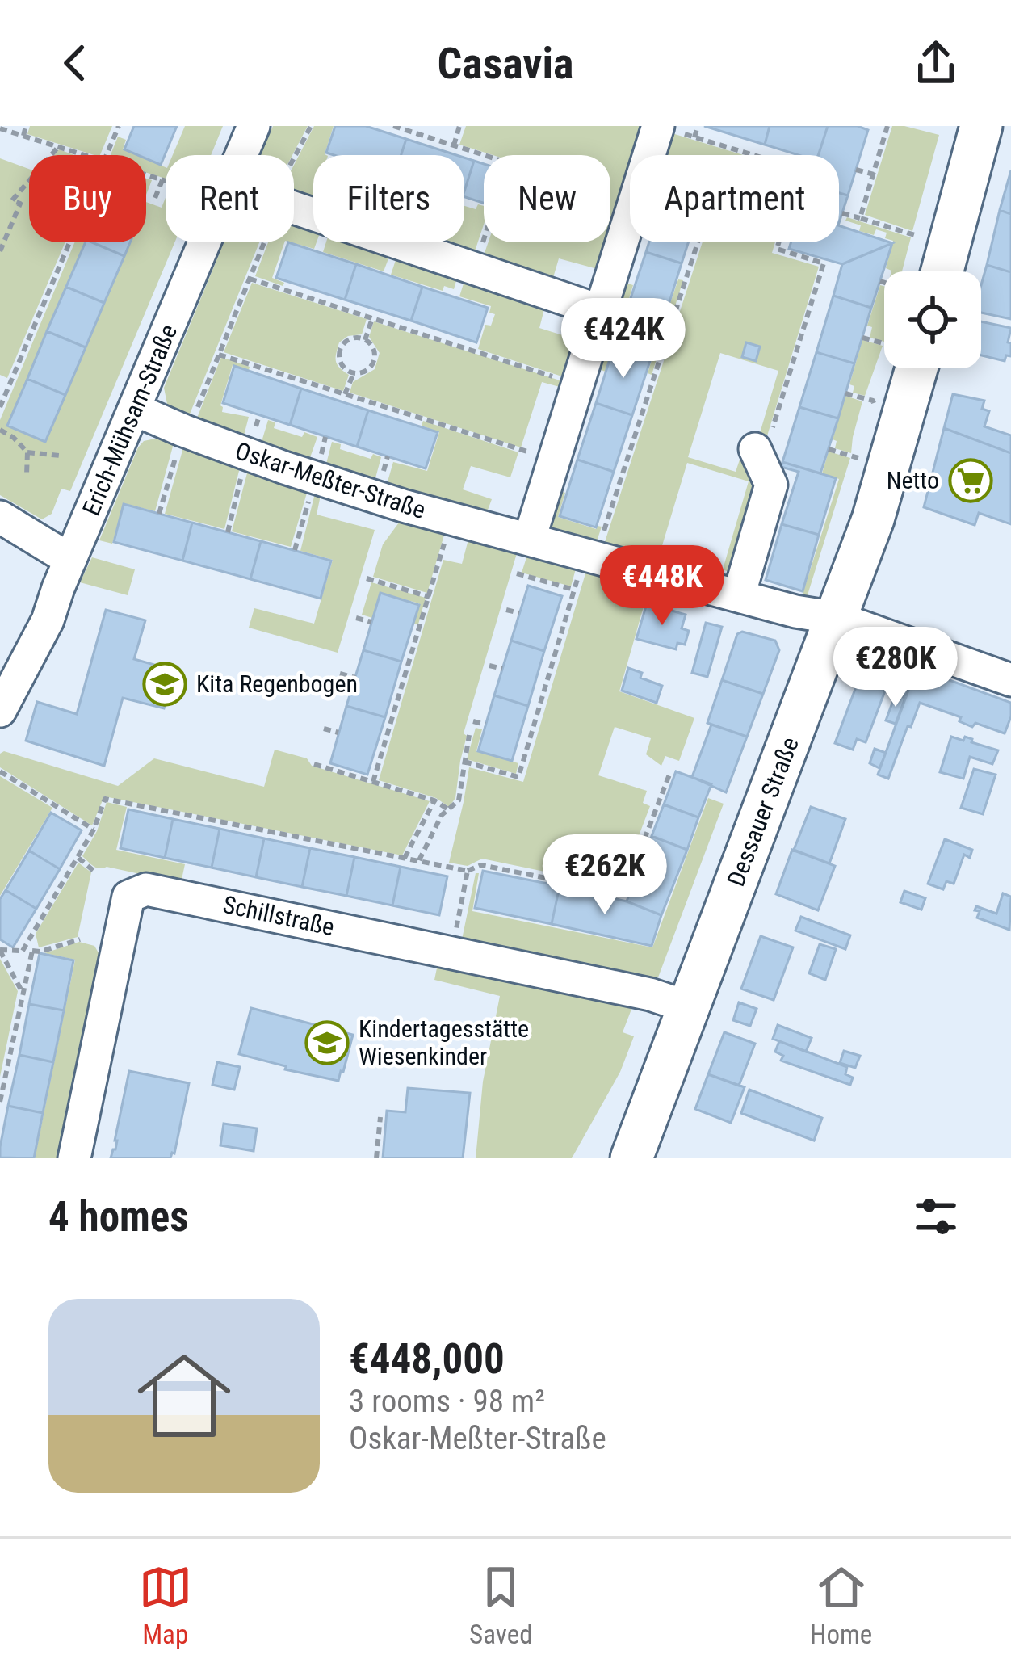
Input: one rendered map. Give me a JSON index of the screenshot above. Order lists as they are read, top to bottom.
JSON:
{
  "streets": {
    "main road": ["Dessauer Straße"],
    "street": ["Erich-Mühsam-Straße", "Oskar-Meßter-Straße", "Schillstraße"]
  },
  "crossings": [
    ["Erich-Mühsam-Straße", "Oskar-Meßter-Straße"],
    ["Oskar-Meßter-Straße", "Dessauer Straße"],
    ["Dessauer Straße", "Schillstraße"]
  ],
  "places": {
    "supermarket": ["Netto"],
    "school or university": ["Kita Regenbogen", "Kindertagesstätte Wiesenkinder"]
  },
  "page": {
    "header": "Casavia",
    "chip": [
      "Buy",
      "Rent",
      "Filters",
      "New",
      "Apartment"
    ],
    "price": [
      "€424K",
      "€448K",
      "€280K",
      "€262K"
    ],
    "heading": "4 homes",
    "list": [
      {
        "name": "€448,000",
        "note": "3 rooms · 98 m² · Oskar-Meßter-Straße"
      }
    ],
    "tabs": ["Map", "Saved", "Home"]
  }
}
